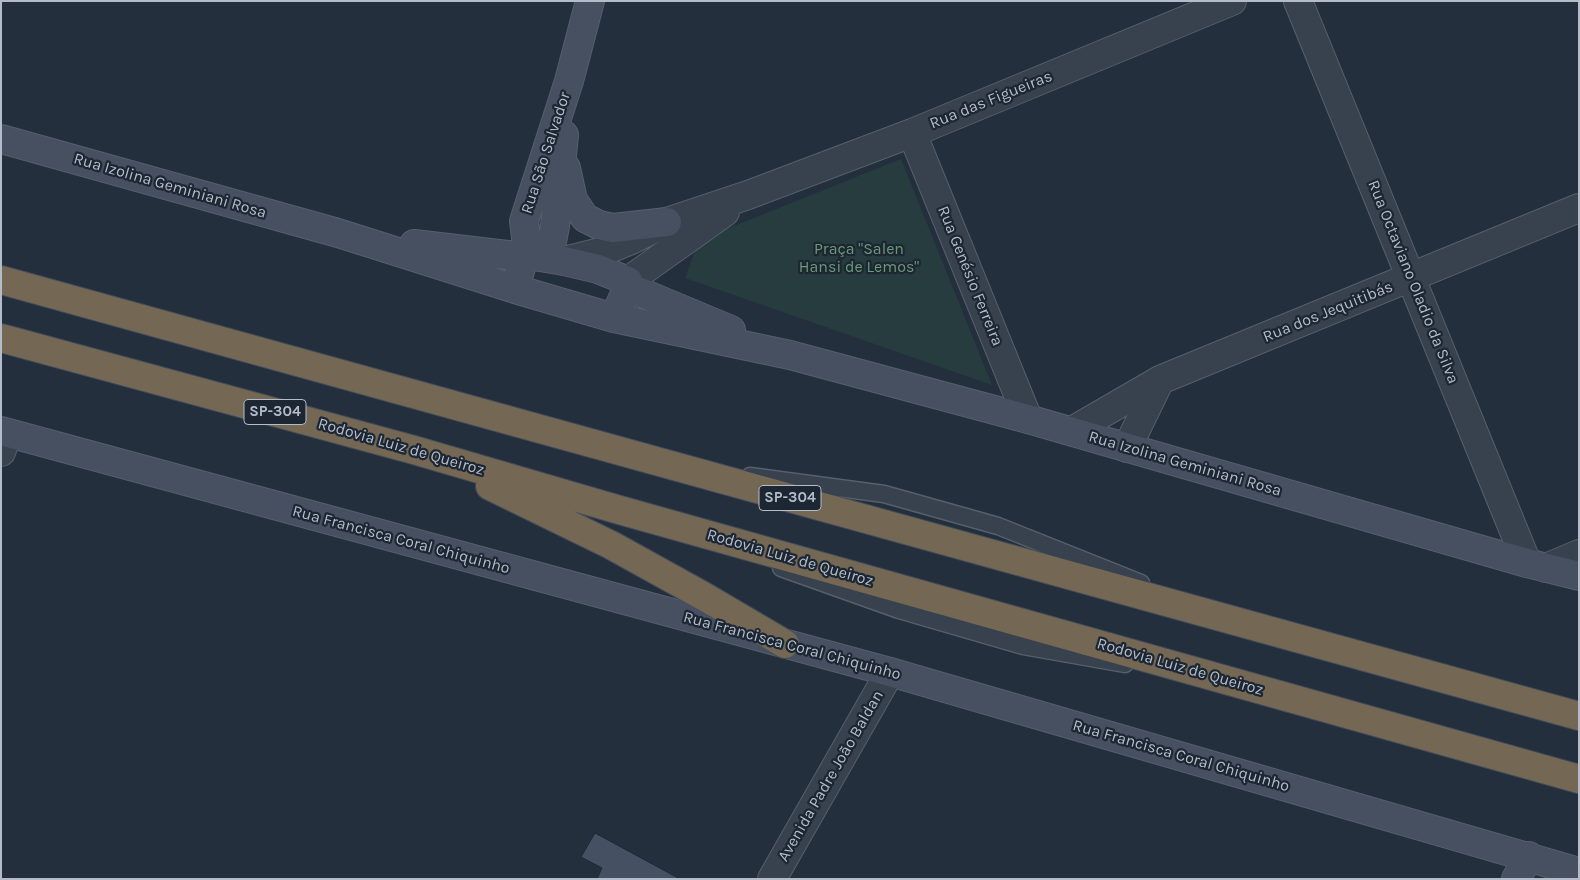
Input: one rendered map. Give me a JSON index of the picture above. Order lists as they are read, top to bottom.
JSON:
{
  "streets": {
    "highway": ["SP-304", "Rodovia Luiz de Queiroz"],
    "street": [
      "Rua das Figueiras",
      "Rua São Salvador",
      "Rua Izolina Geminiani Rosa",
      "Rua Genésio Ferreira",
      "Rua Octaviano Oladio da Silva",
      "Rua dos Jequitibás",
      "Rua Francisca Coral Chiquinho",
      "Avenida Padre João Baldan"
    ]
  },
  "crossings": [
    ["Rua das Figueiras", "Rua São Salvador"],
    ["Rua das Figueiras", "Rua Izolina Geminiani Rosa"],
    ["Rua das Figueiras", "Rua Genésio Ferreira"],
    ["Rua São Salvador", "Rua Izolina Geminiani Rosa"],
    ["Rua Izolina Geminiani Rosa", "Rua Genésio Ferreira"],
    ["Rua Izolina Geminiani Rosa", "Rua Octaviano Oladio da Silva"],
    ["Rua Izolina Geminiani Rosa", "Rua dos Jequitibás"],
    ["Rua Octaviano Oladio da Silva", "Rua dos Jequitibás"],
    ["Rua Francisca Coral Chiquinho", "Avenida Padre João Baldan"]
  ],
  "parks": ["Praça \"Salen Hansi de Lemos\""]
}
